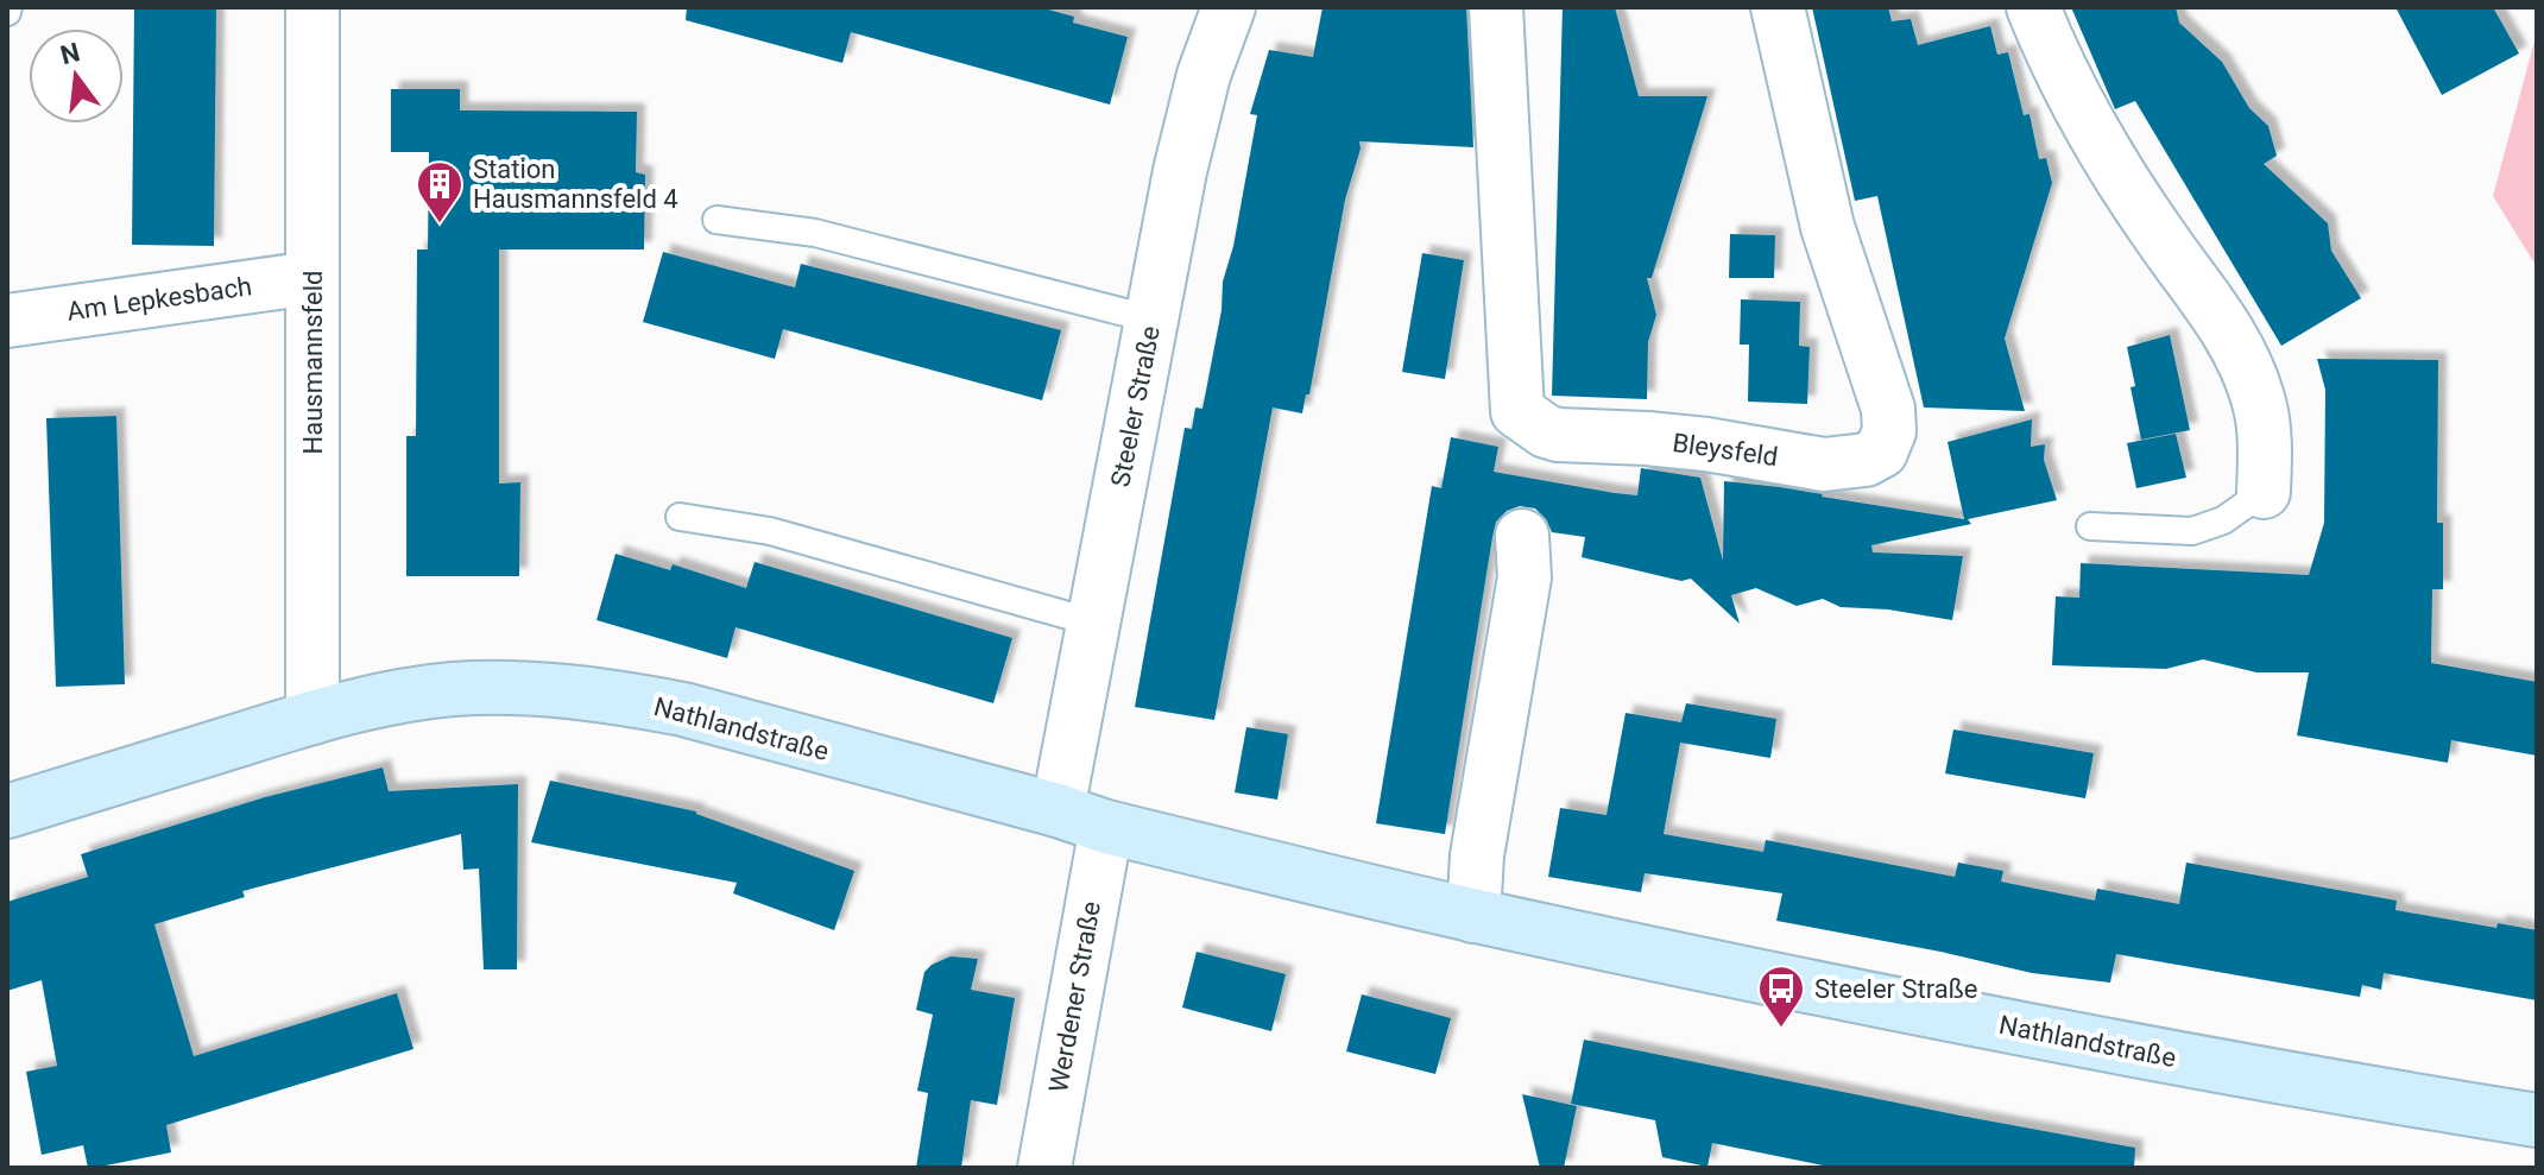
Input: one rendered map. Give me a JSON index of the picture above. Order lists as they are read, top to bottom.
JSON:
{
  "streets": {
    "street": [
      "Am Lepkesbach",
      "Hausmannsfeld",
      "Steeler Straße",
      "Bleysfeld",
      "Nathlandstraße",
      "Werdener Straße"
    ]
  },
  "crossings": [
    ["Am Lepkesbach", "Hausmannsfeld"],
    ["Hausmannsfeld", "Nathlandstraße"],
    ["Steeler Straße", "Nathlandstraße"],
    ["Nathlandstraße", "Werdener Straße"]
  ],
  "places": {
    "building": ["Station Hausmannsfeld 4"],
    "bus stop": ["Steeler Straße"]
  },
  "north": "top"
}
